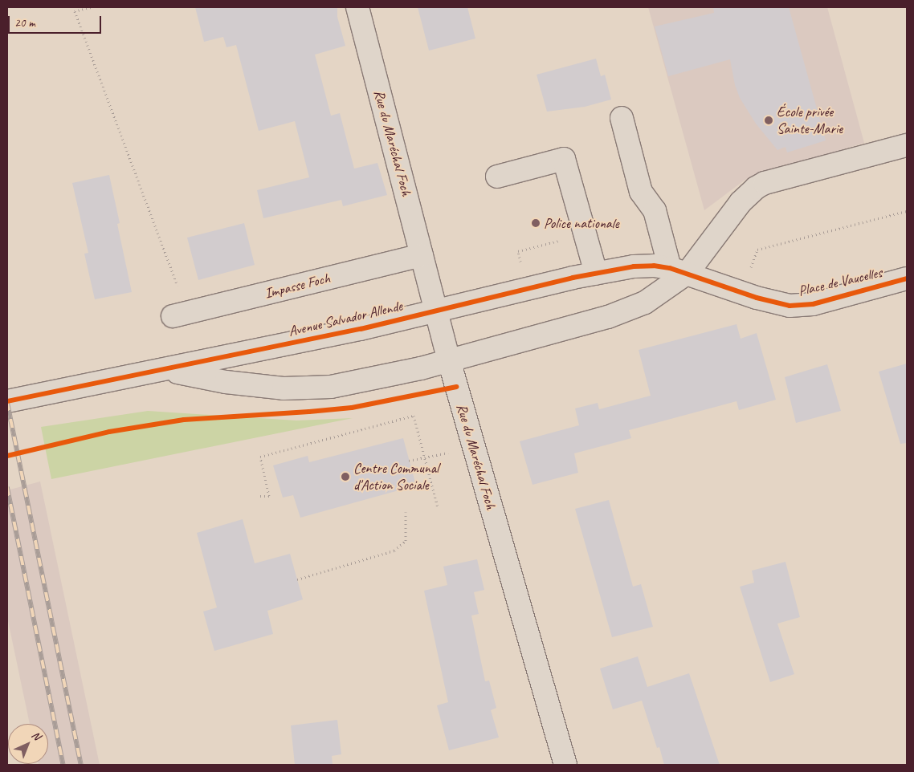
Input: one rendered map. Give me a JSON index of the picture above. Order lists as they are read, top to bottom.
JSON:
{
  "streets": {
    "street": [
      "Rue du Maréchal Foch",
      "Place de Vaucelles",
      "Impasse Foch",
      "Avenue Salvador Allende"
    ]
  },
  "crossings": [
    ["Rue du Maréchal Foch", "Impasse Foch"],
    ["Rue du Maréchal Foch", "Avenue Salvador Allende"],
    ["Place de Vaucelles", "Avenue Salvador Allende"]
  ],
  "places": ["École privée Sainte-Marie", "Police nationale", "Centre Communal d'Action Sociale"],
  "scale_bar": "20 m",
  "north": "top right"
}
